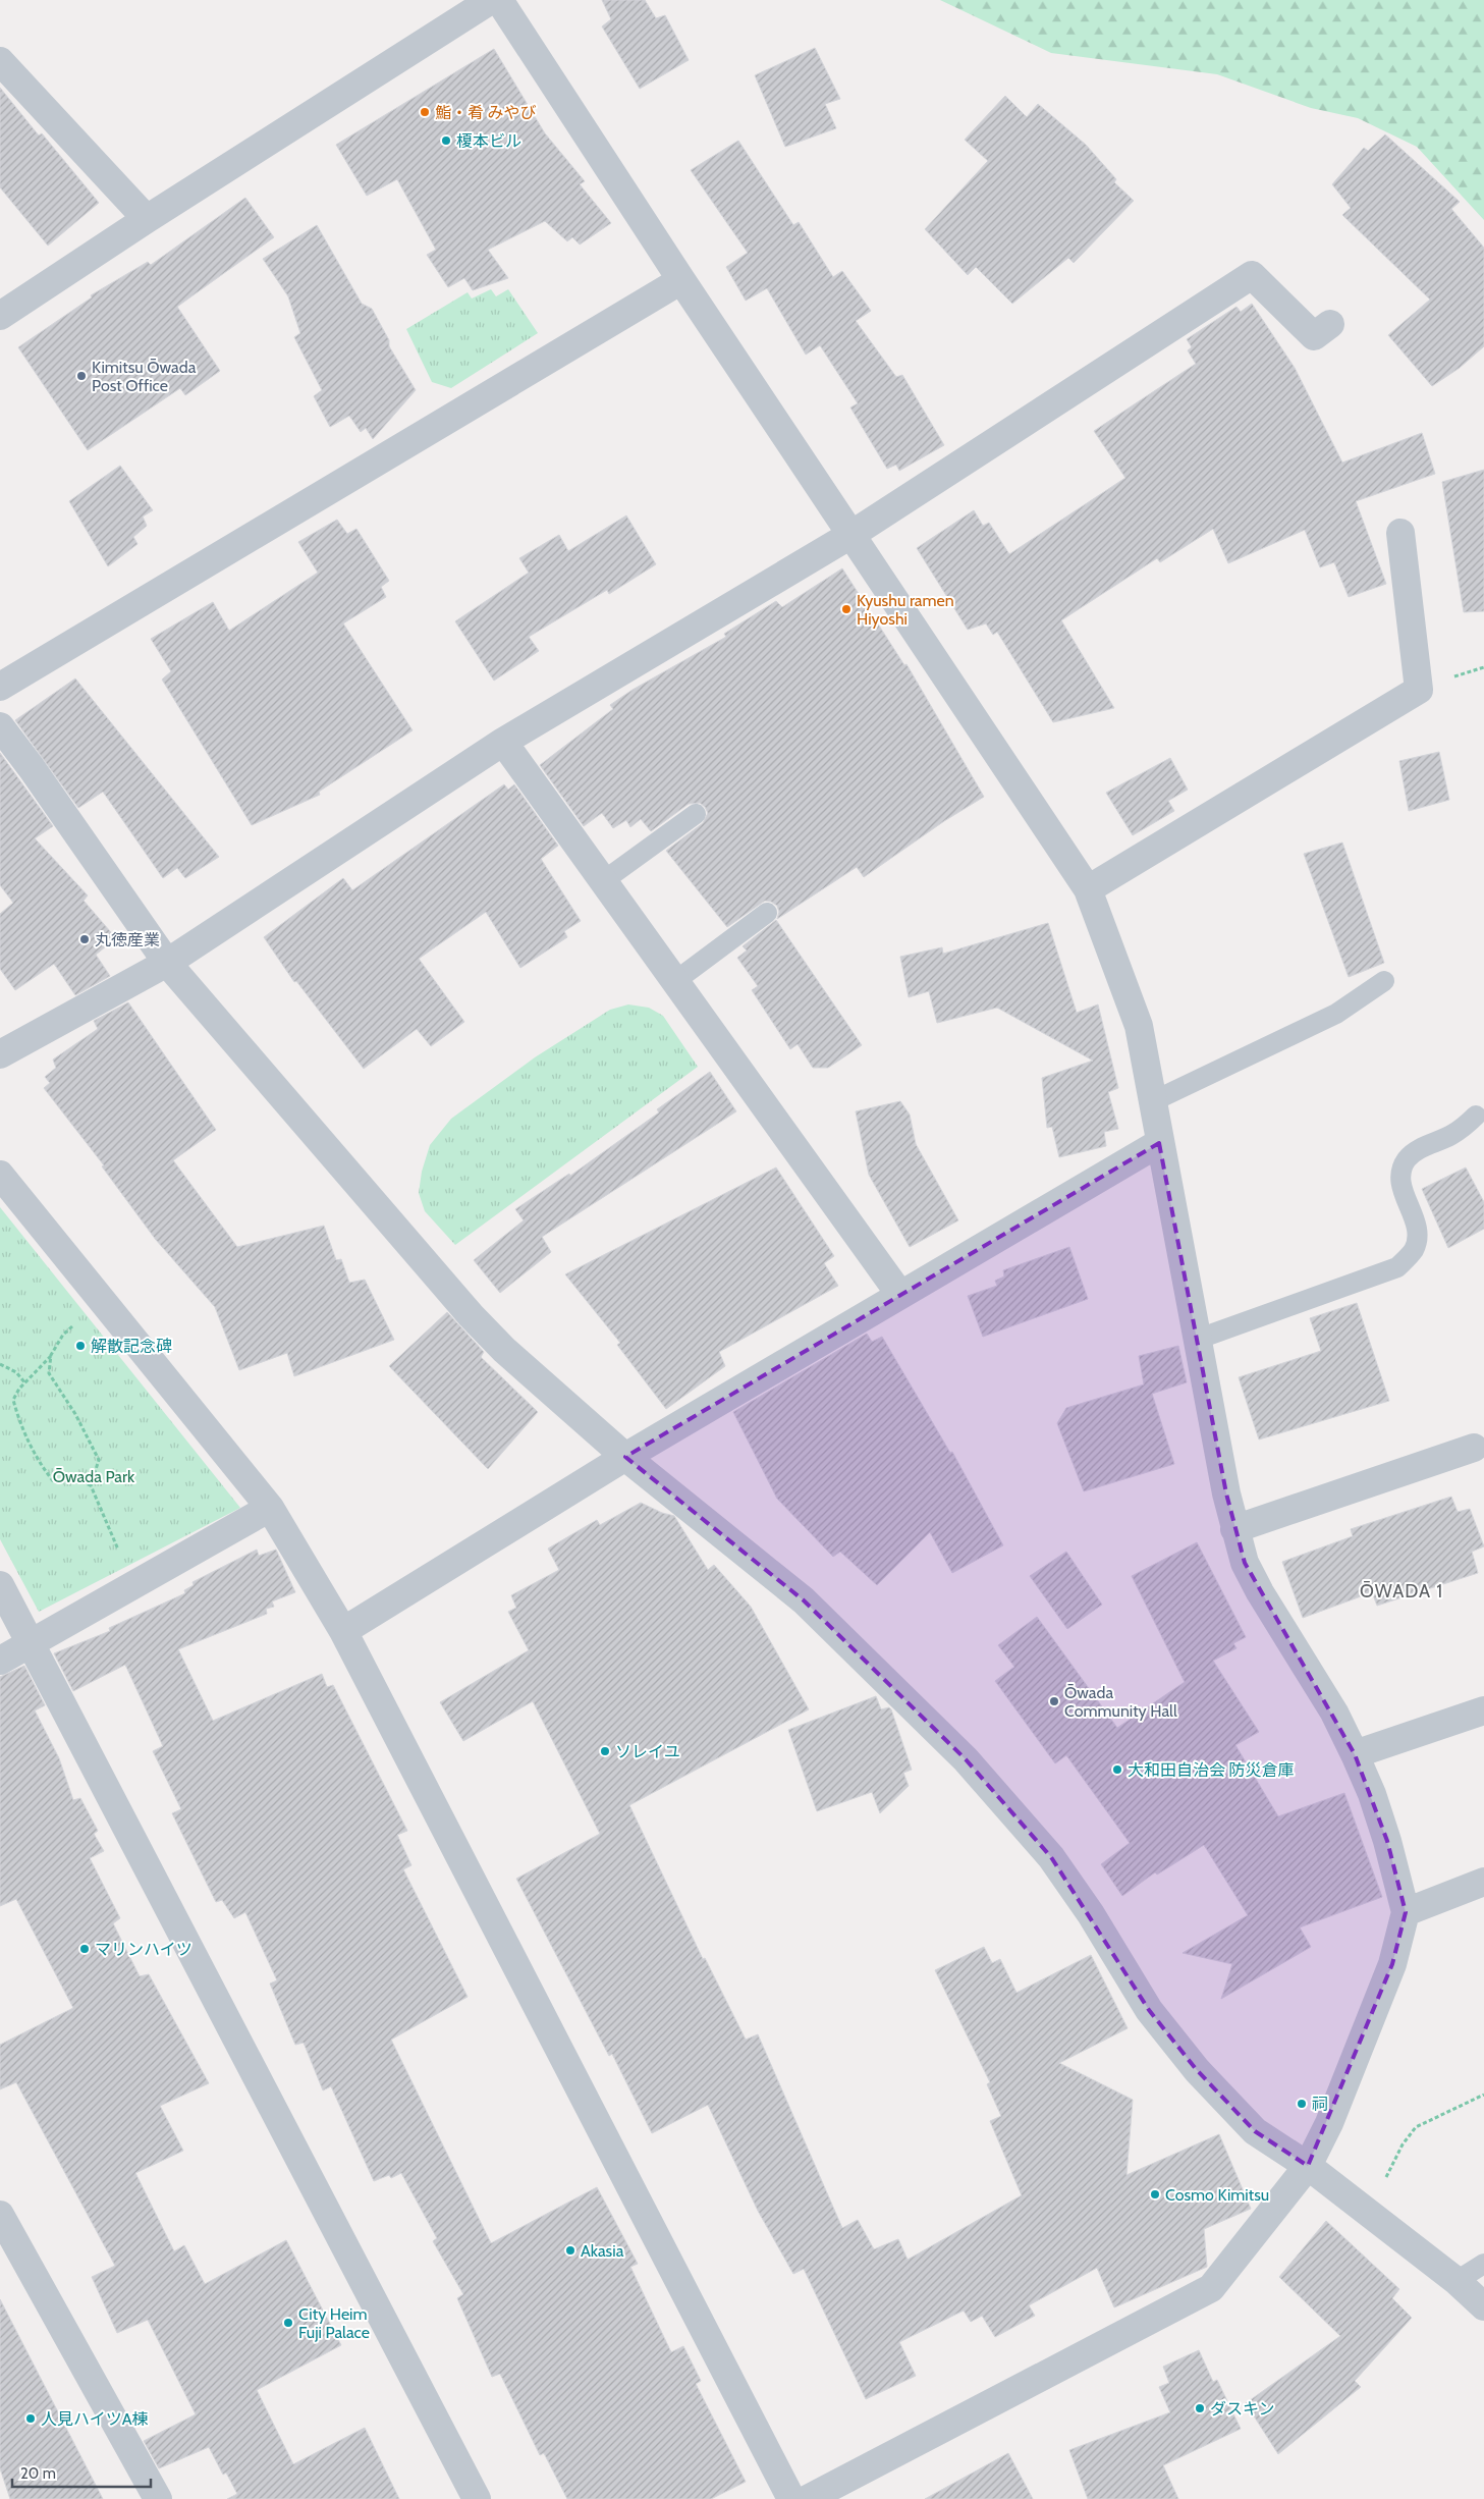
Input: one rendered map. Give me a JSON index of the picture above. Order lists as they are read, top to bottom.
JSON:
{
  "districts": ["ŌWADA 1"],
  "parks": ["Ōwada Park"],
  "places": [
    "鮨・肴 みやび",
    "榎本ビル",
    "Kimitsu Ōwada Post Office",
    "Kyushu ramen Hiyoshi",
    "丸徳産業",
    "解散記念碑",
    "Ōwada Community Hall",
    "ソレイユ",
    "大和田自治会 防災倉庫",
    "マリンハイツ",
    "祠",
    "Cosmo Kimitsu",
    "Akasia",
    "City Heim Fuji Palace",
    "ダスキン",
    "人見ハイツA棟"
  ],
  "scale_bar": "20 m"
}
